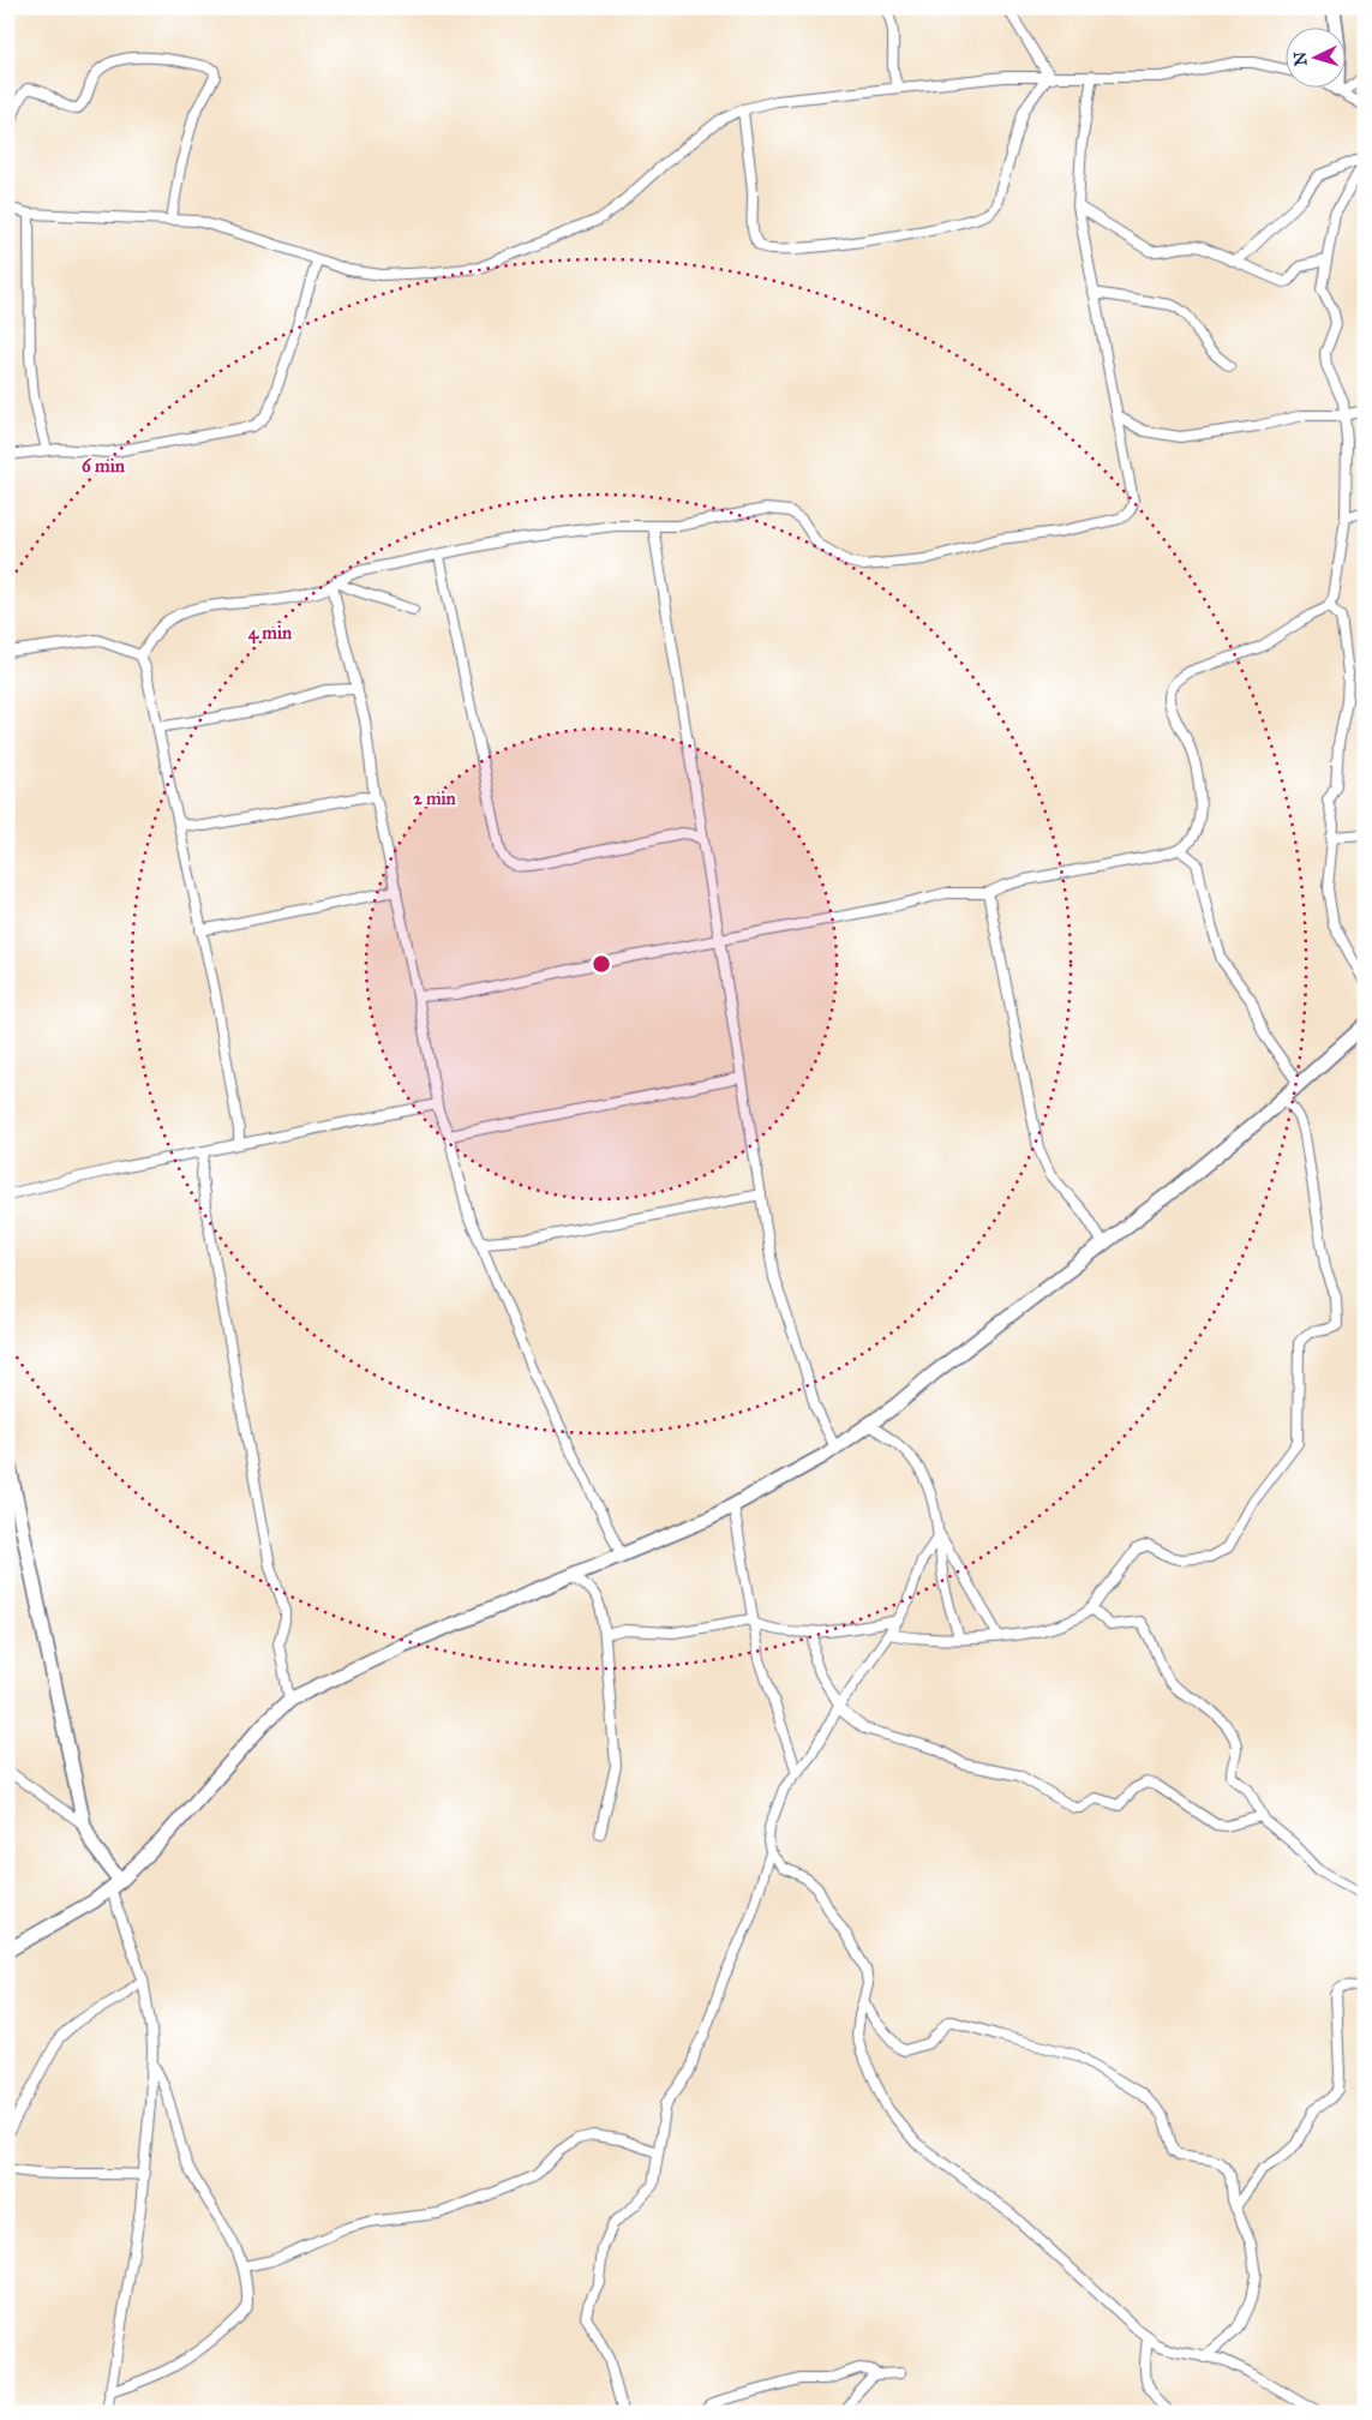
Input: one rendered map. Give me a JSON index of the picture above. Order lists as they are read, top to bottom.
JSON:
{
  "north": "left",
  "rings": ["6 min", "4 min", "2 min"]
}
